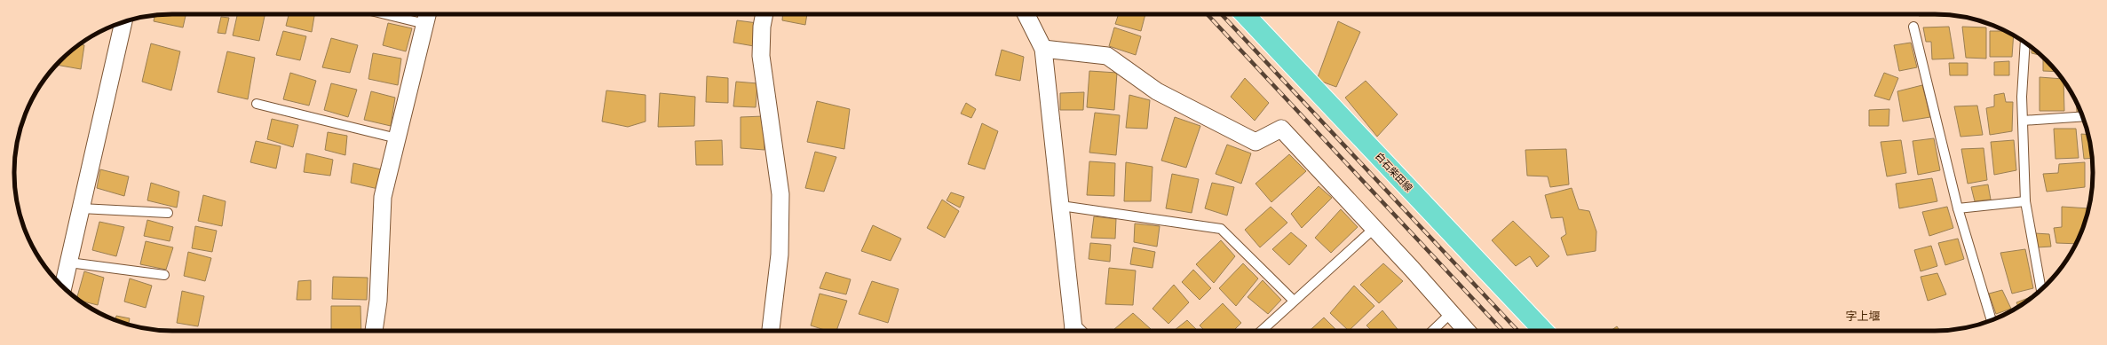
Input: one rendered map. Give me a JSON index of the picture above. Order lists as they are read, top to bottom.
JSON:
{
  "streets": {
    "main road": ["白石柴田線"]
  },
  "districts": ["字上堰"]
}
